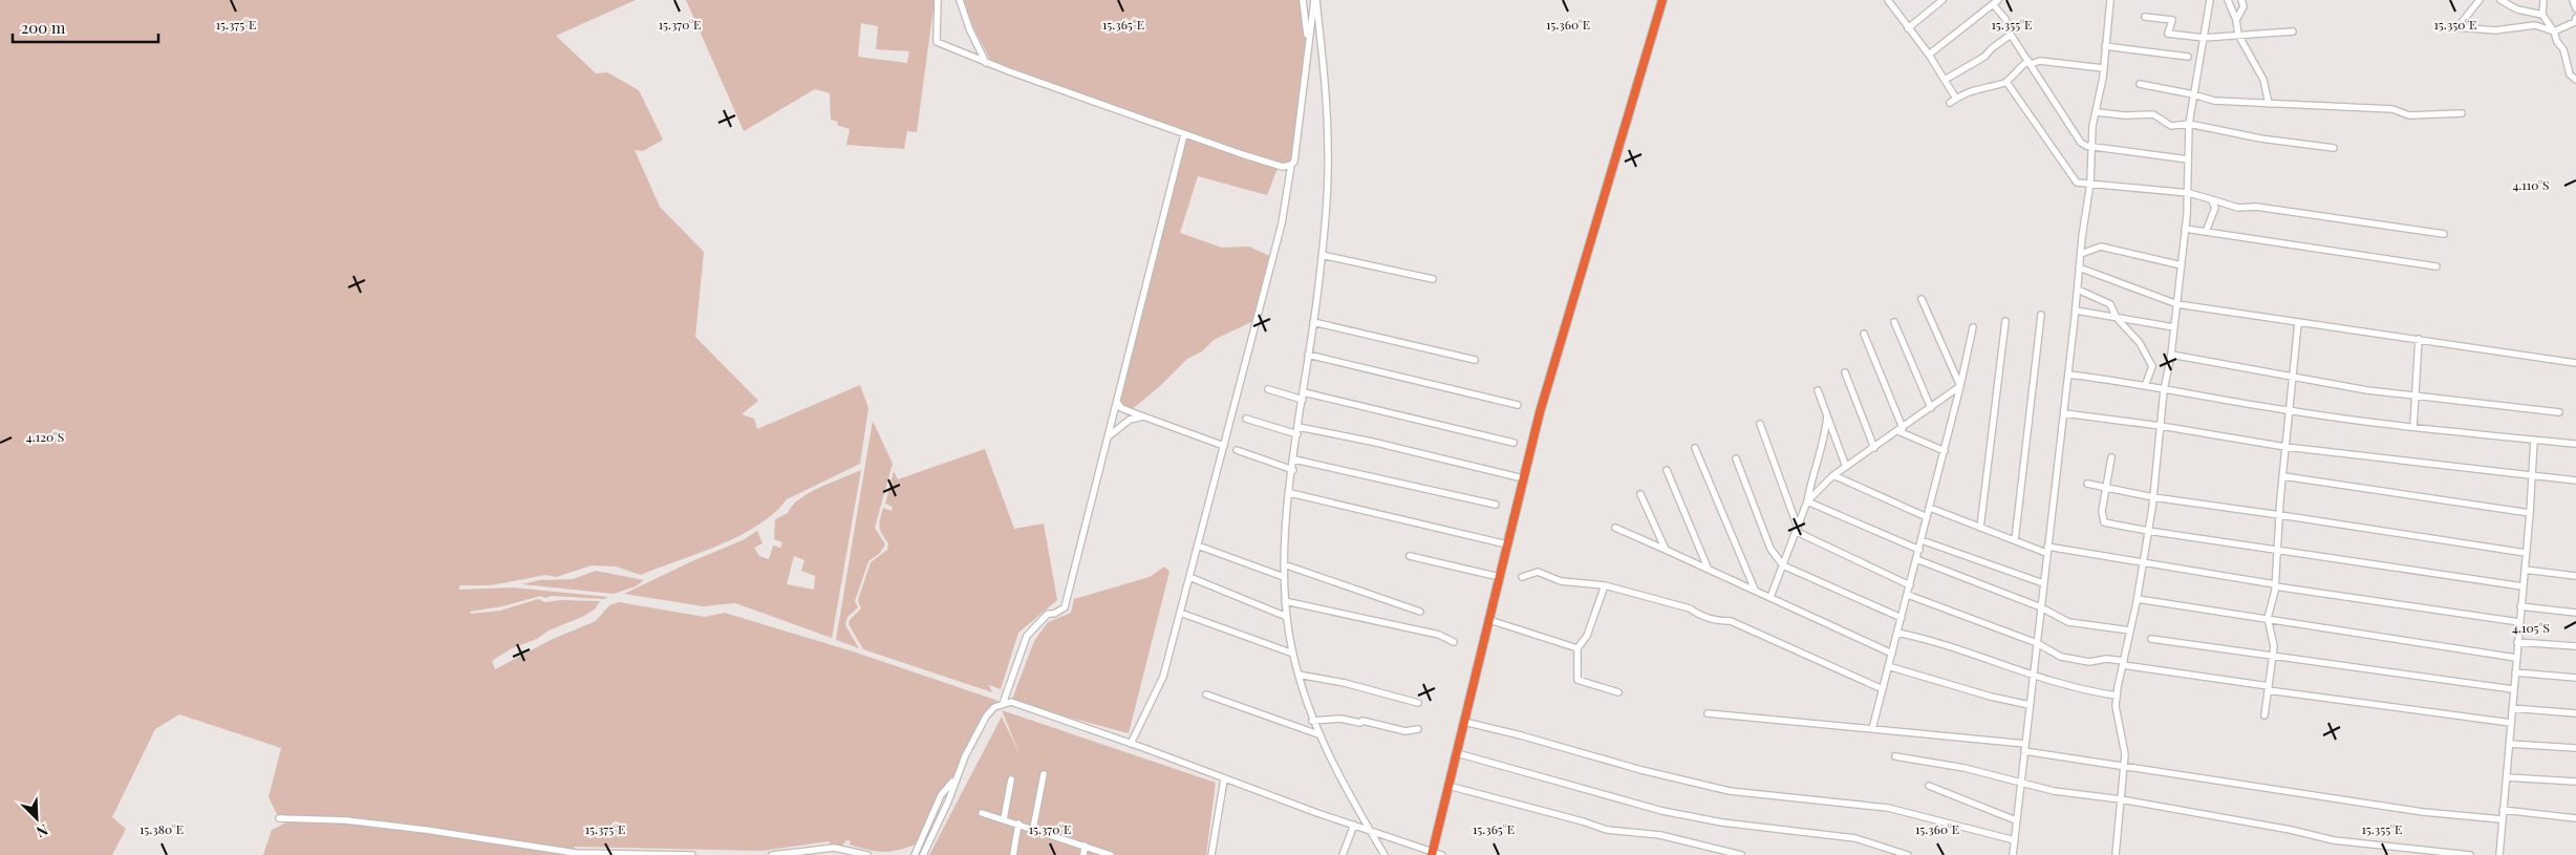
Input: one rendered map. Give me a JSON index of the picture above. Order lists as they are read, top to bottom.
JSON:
{
  "scale_bar": "200 m",
  "north": "bottom right",
  "coordinates": [
    "15.375°E",
    "15.370°E",
    "15.365°E",
    "15.360°E",
    "15.355°E",
    "15.350°E",
    "4.110°S",
    "4.120°S",
    "4.105°S",
    "15.380°E"
  ]
}
